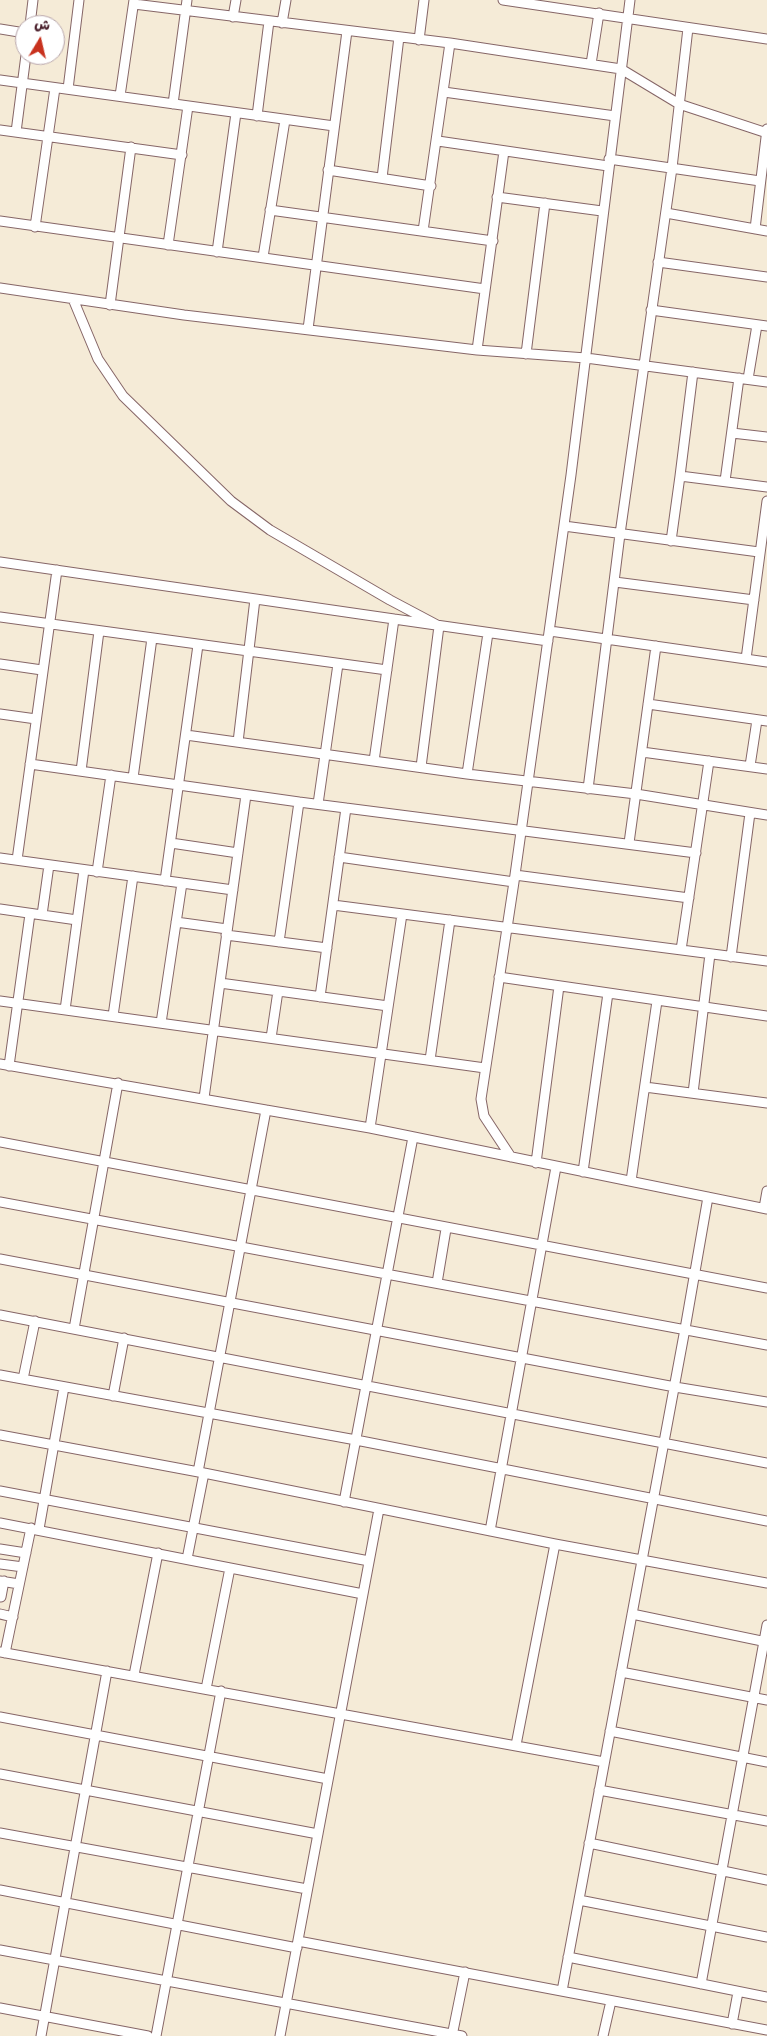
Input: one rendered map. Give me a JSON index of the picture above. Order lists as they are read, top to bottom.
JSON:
{
  "north": "top"
}
